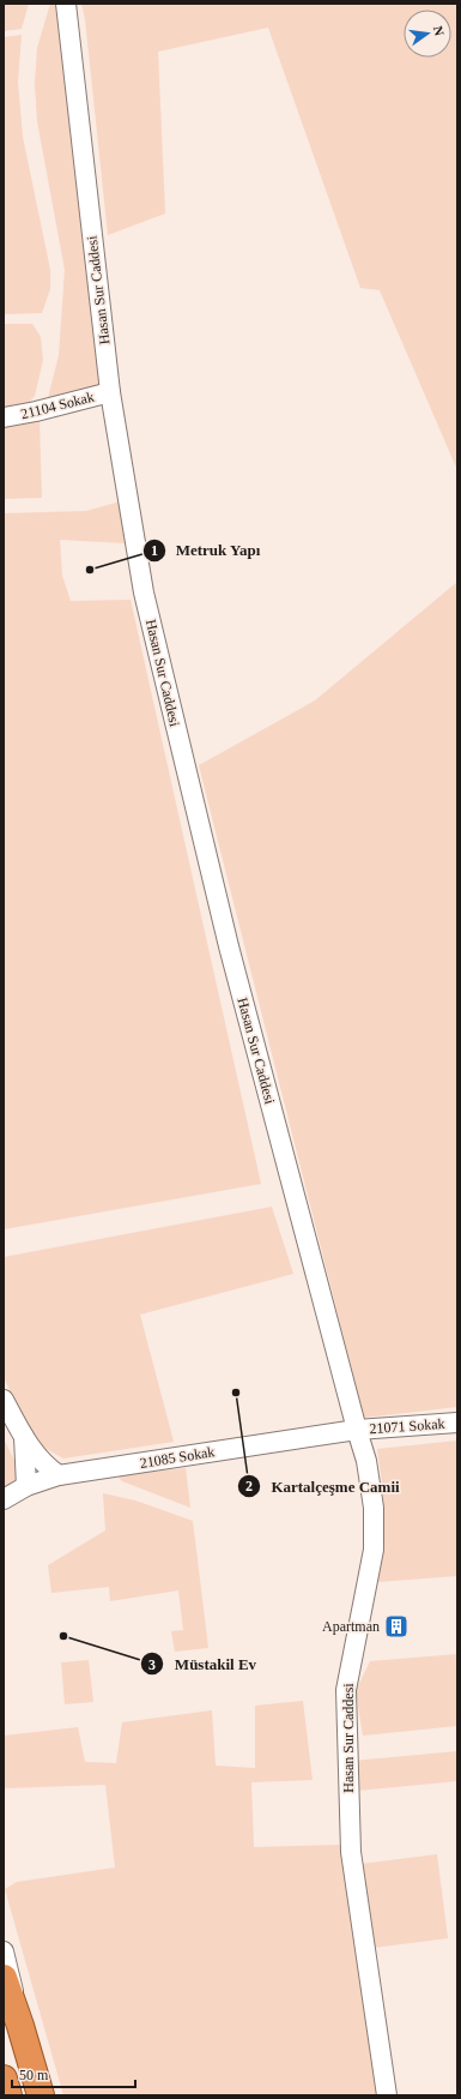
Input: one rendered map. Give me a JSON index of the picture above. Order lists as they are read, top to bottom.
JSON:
{
  "streets": {
    "street": [
      "Hasan Sur Caddesi",
      "21104 Sokak",
      "21071 Sokak",
      "21085 Sokak"
    ]
  },
  "crossings": [
    ["Hasan Sur Caddesi", "21104 Sokak"],
    ["Hasan Sur Caddesi", "21071 Sokak"],
    ["Hasan Sur Caddesi", "21085 Sokak"],
    ["21071 Sokak", "21085 Sokak"]
  ],
  "places": {
    "other": ["Metruk Yapı", "Kartalçeşme Camii", "Müstakil Ev"],
    "building": ["Apartman"]
  },
  "scale_bar": "50 m",
  "north": "right"
}
